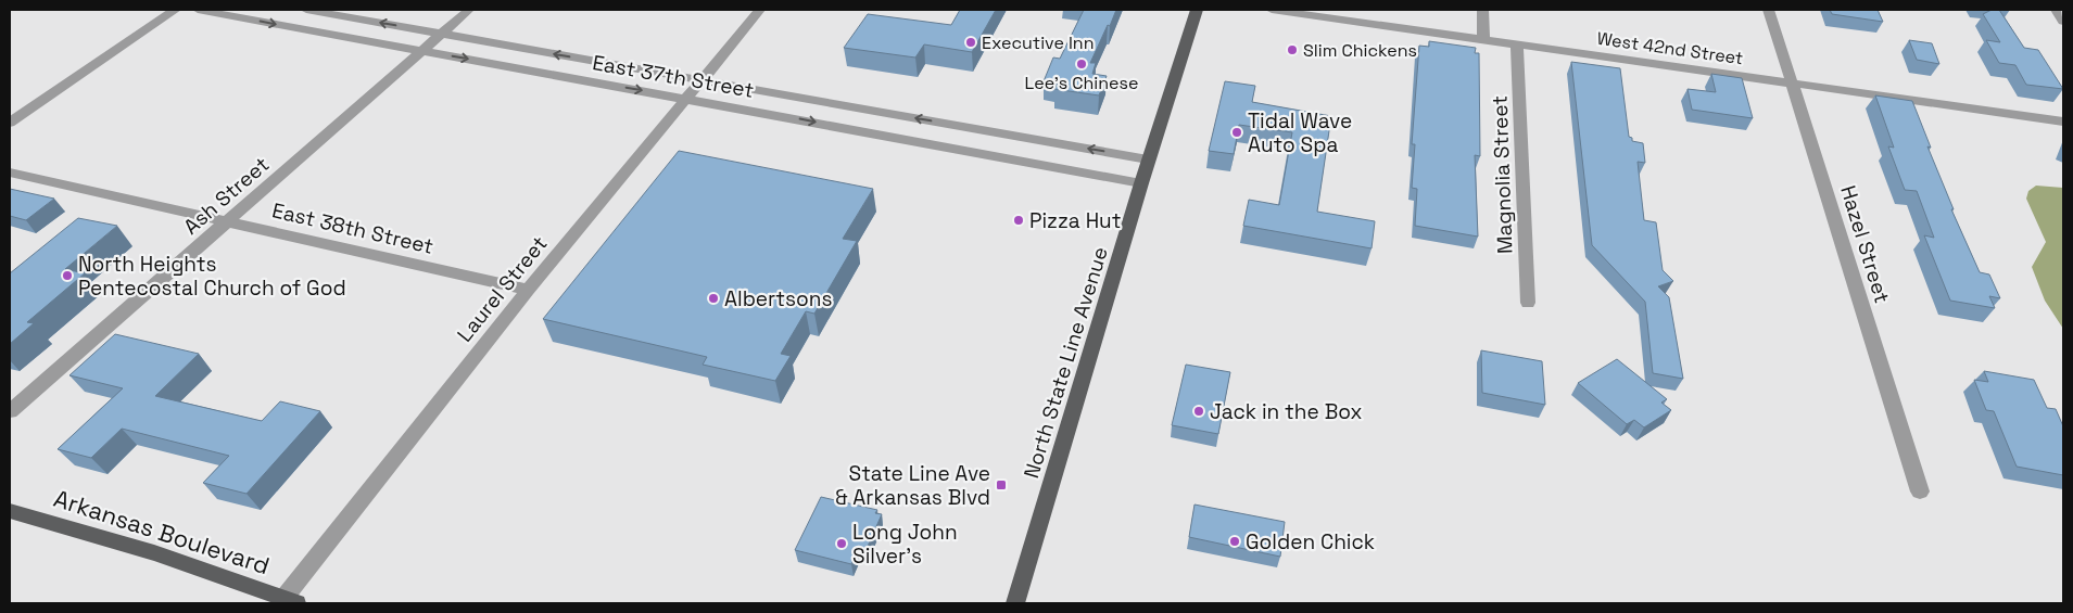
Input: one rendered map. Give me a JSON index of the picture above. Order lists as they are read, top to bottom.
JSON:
{
  "streets": {
    "main road": ["North State Line Avenue", "Arkansas Boulevard"],
    "street": [
      "West 42nd Street",
      "East 37th Street",
      "Magnolia Street",
      "Ash Street",
      "East 38th Street",
      "Hazel Street",
      "Laurel Street"
    ]
  },
  "crossings": [
    ["West 42nd Street", "Magnolia Street"],
    ["West 42nd Street", "Hazel Street"],
    ["East 37th Street", "Ash Street"],
    ["East 37th Street", "Laurel Street"],
    ["East 37th Street", "North State Line Avenue"],
    ["Ash Street", "East 38th Street"],
    ["East 38th Street", "Laurel Street"],
    ["Laurel Street", "Arkansas Boulevard"]
  ],
  "places": {
    "other": [
      "Executive Inn",
      "Slim Chickens",
      "Lee's Chinese",
      "Tidal Wave Auto Spa",
      "Pizza Hut",
      "North Heights Pentecostal Church of God",
      "Albertsons",
      "Jack in the Box",
      "Golden Chick",
      "Long John Silver's"
    ],
    "transit": ["State Line Ave & Arkansas Blvd"]
  }
}
